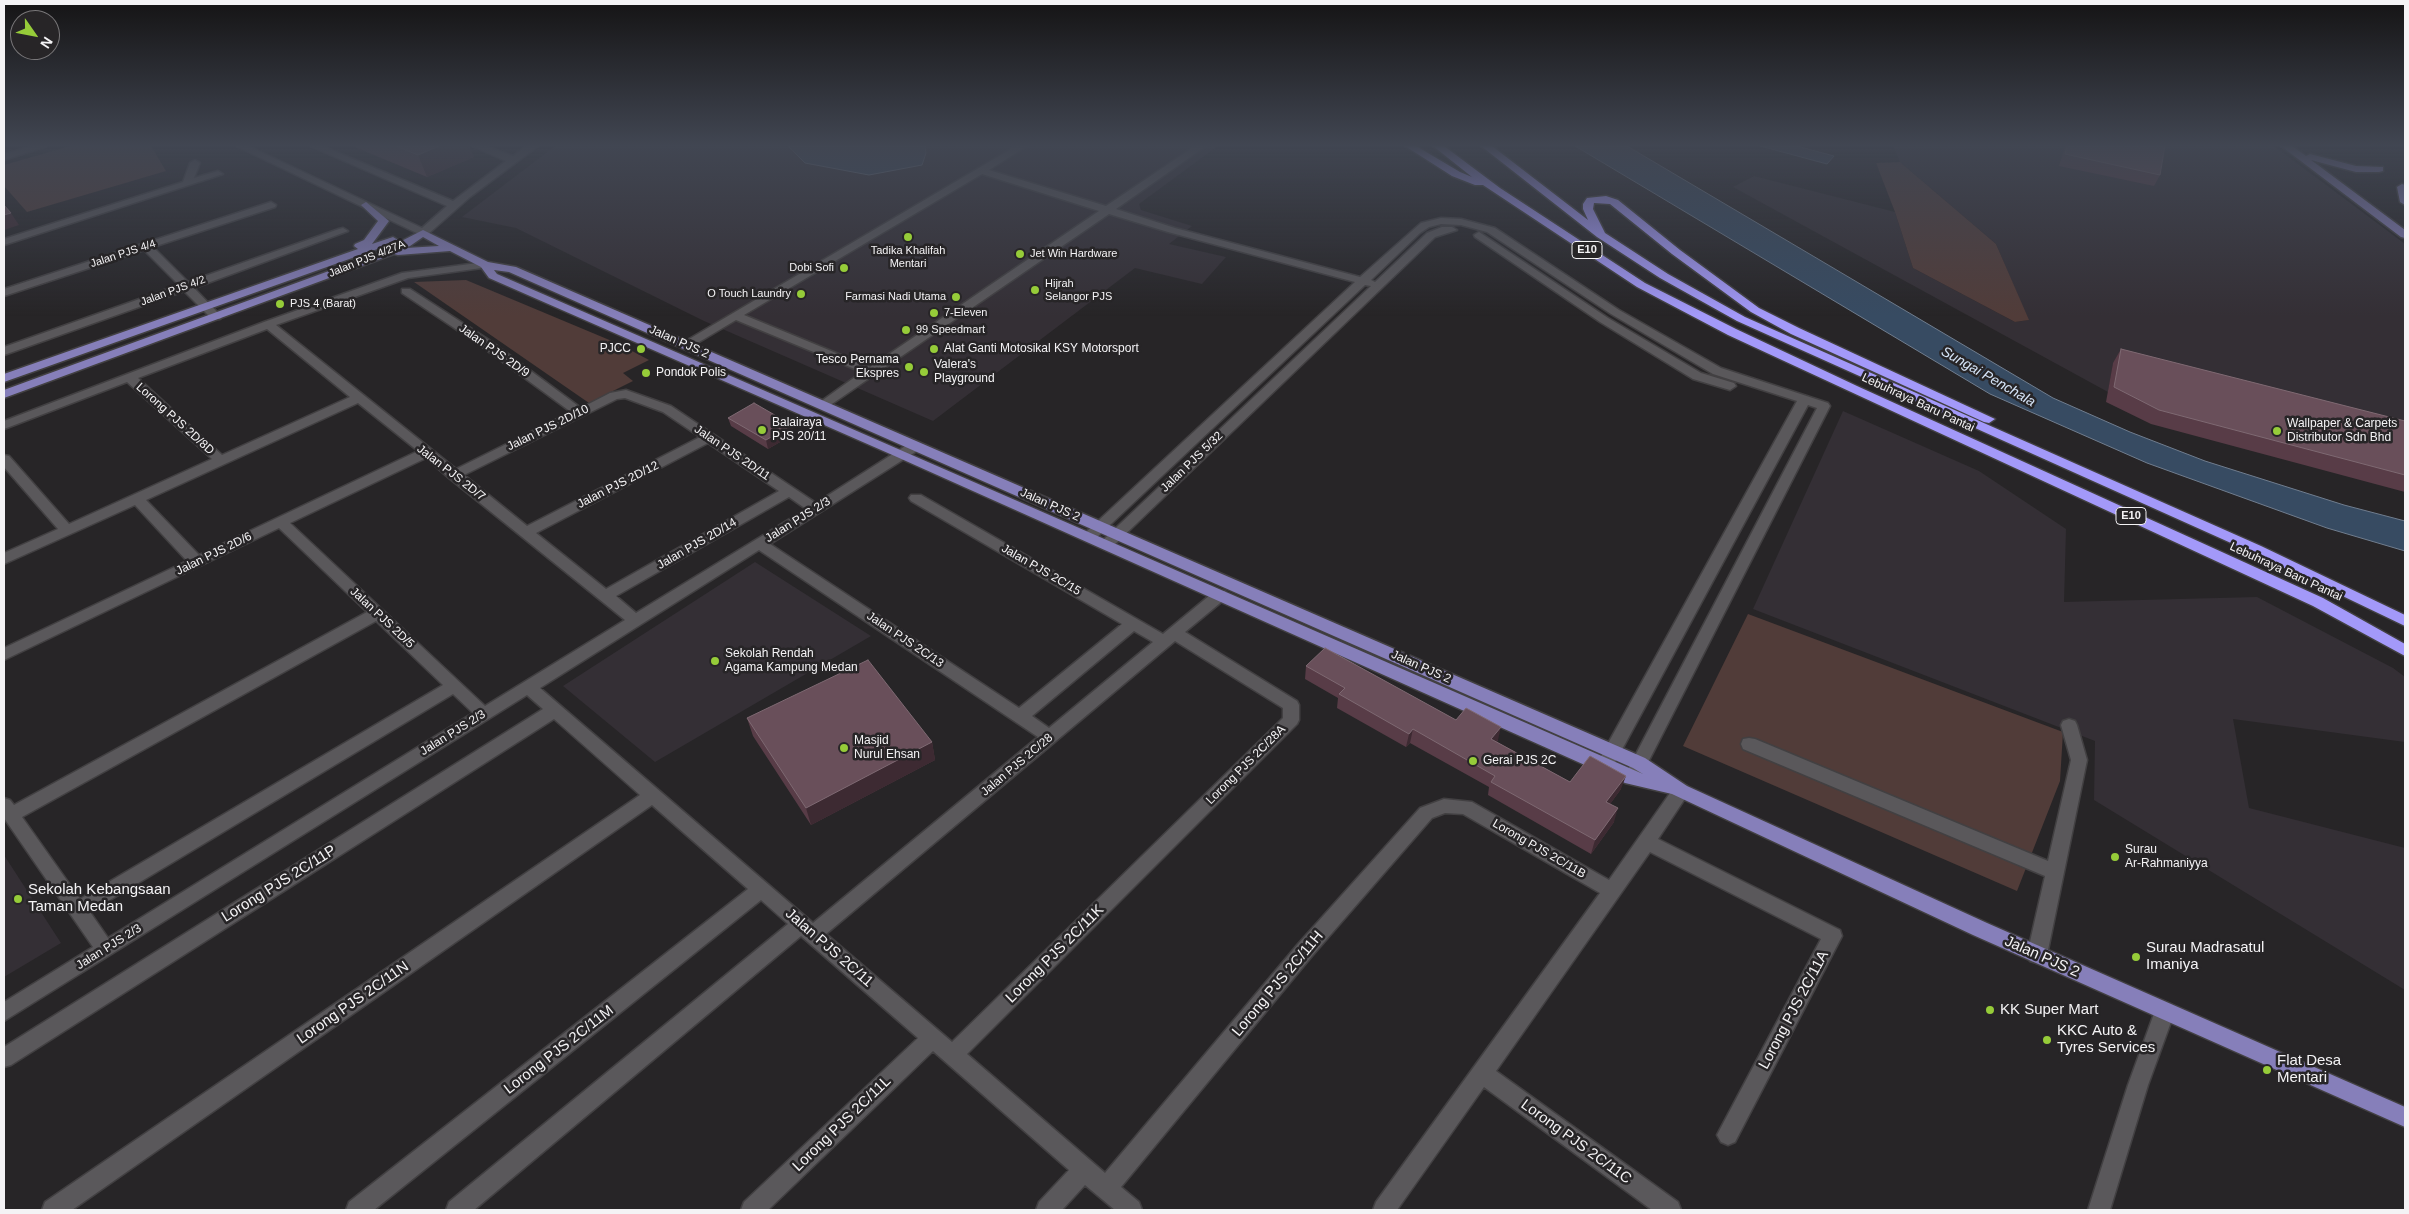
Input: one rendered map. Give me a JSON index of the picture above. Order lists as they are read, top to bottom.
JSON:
{
  "streets": {
    "highway": ["E10", "Lebuhraya Baru Pantai"],
    "main road": ["Jalan PJS 4/27A", "Jalan PJS 2"],
    "street": [
      "Jalan PJS 4/4",
      "Jalan PJS 4/2",
      "Jalan PJS 2D/9",
      "Lorong PJS 2D/8D",
      "Jalan PJS 2D/10",
      "Jalan PJS 2D/11",
      "Jalan PJS 5/32",
      "Jalan PJS 2D/7",
      "Jalan PJS 2D/12",
      "Jalan PJS 2/3",
      "Jalan PJS 2D/14",
      "Jalan PJS 2D/6",
      "Jalan PJS 2C/15",
      "Jalan PJS 2D/5",
      "Jalan PJS 2C/13",
      "Jalan PJS 2C/28",
      "Lorong PJS 2C/28A",
      "Lorong PJS 2C/11B",
      "Lorong PJS 2C/11P",
      "Jalan PJS 2C/11",
      "Lorong PJS 2C/11K",
      "Lorong PJS 2C/11H",
      "Lorong PJS 2C/11N",
      "Lorong PJS 2C/11A",
      "Lorong PJS 2C/11M",
      "Lorong PJS 2C/11L",
      "Lorong PJS 2C/11C"
    ]
  },
  "crossings": [
    ["Jalan PJS 4/27A", "Jalan PJS 2"],
    ["Jalan PJS 2", "Jalan PJS 5/32"],
    ["Jalan PJS 2", "Jalan PJS 2/3"],
    ["Jalan PJS 2", "Jalan PJS 2C/28"],
    ["Jalan PJS 2D/9", "Jalan PJS 2D/10"],
    ["Jalan PJS 2D/10", "Jalan PJS 2D/11"],
    ["Jalan PJS 2D/10", "Jalan PJS 2D/7"],
    ["Jalan PJS 2D/11", "Jalan PJS 2D/12"],
    ["Jalan PJS 2D/11", "Jalan PJS 2/3"],
    ["Jalan PJS 2D/11", "Jalan PJS 2D/14"],
    ["Jalan PJS 2D/7", "Jalan PJS 2D/12"],
    ["Jalan PJS 2D/7", "Jalan PJS 2/3"],
    ["Jalan PJS 2D/7", "Jalan PJS 2D/14"],
    ["Jalan PJS 2D/7", "Jalan PJS 2D/6"],
    ["Jalan PJS 2/3", "Jalan PJS 2D/5"],
    ["Jalan PJS 2/3", "Jalan PJS 2C/13"],
    ["Jalan PJS 2/3", "Jalan PJS 2C/11"],
    ["Jalan PJS 2D/6", "Jalan PJS 2D/5"],
    ["Jalan PJS 2C/15", "Jalan PJS 2C/28"],
    ["Jalan PJS 2C/15", "Lorong PJS 2C/28A"],
    ["Jalan PJS 2C/13", "Jalan PJS 2C/28"],
    ["Jalan PJS 2C/28", "Lorong PJS 2C/28A"],
    ["Jalan PJS 2C/28", "Jalan PJS 2C/11"],
    ["Lorong PJS 2C/28A", "Lorong PJS 2C/11K"],
    ["Lorong PJS 2C/11B", "Lorong PJS 2C/11H"],
    ["Lorong PJS 2C/11P", "Jalan PJS 2C/11"],
    ["Jalan PJS 2C/11", "Lorong PJS 2C/11K"],
    ["Jalan PJS 2C/11", "Lorong PJS 2C/11H"],
    ["Jalan PJS 2C/11", "Lorong PJS 2C/11N"],
    ["Jalan PJS 2C/11", "Lorong PJS 2C/11M"],
    ["Jalan PJS 2C/11", "Lorong PJS 2C/11L"]
  ],
  "water": ["Sungai Penchala"],
  "places": [
    "Tadika Khalifah Mentari",
    "Jet Win Hardware",
    "Dobi Sofi",
    "Hijrah Selangor PJS",
    "O Touch Laundry",
    "Farmasi Nadi Utama",
    "PJS 4 (Barat)",
    "7-Eleven",
    "99 Speedmart",
    "PJCC",
    "Alat Ganti Motosikal KSY Motorsport",
    "Tesco Pernama Ekspres",
    "Valera's Playground",
    "Pondok Polis",
    "Balairaya PJS 20/11",
    "Wallpaper & Carpets Distributor Sdn Bhd",
    "Sekolah Rendah Agama Kampung Medan",
    "Masjid Nurul Ehsan",
    "Gerai PJS 2C",
    "Surau Ar-Rahmaniyya",
    "Sekolah Kebangsaan Taman Medan",
    "Surau Madrasatul Imaniya",
    "KK Super Mart",
    "KKC Auto & Tyres Services",
    "Flat Desa Mentari"
  ],
  "north": "bottom right"
}
